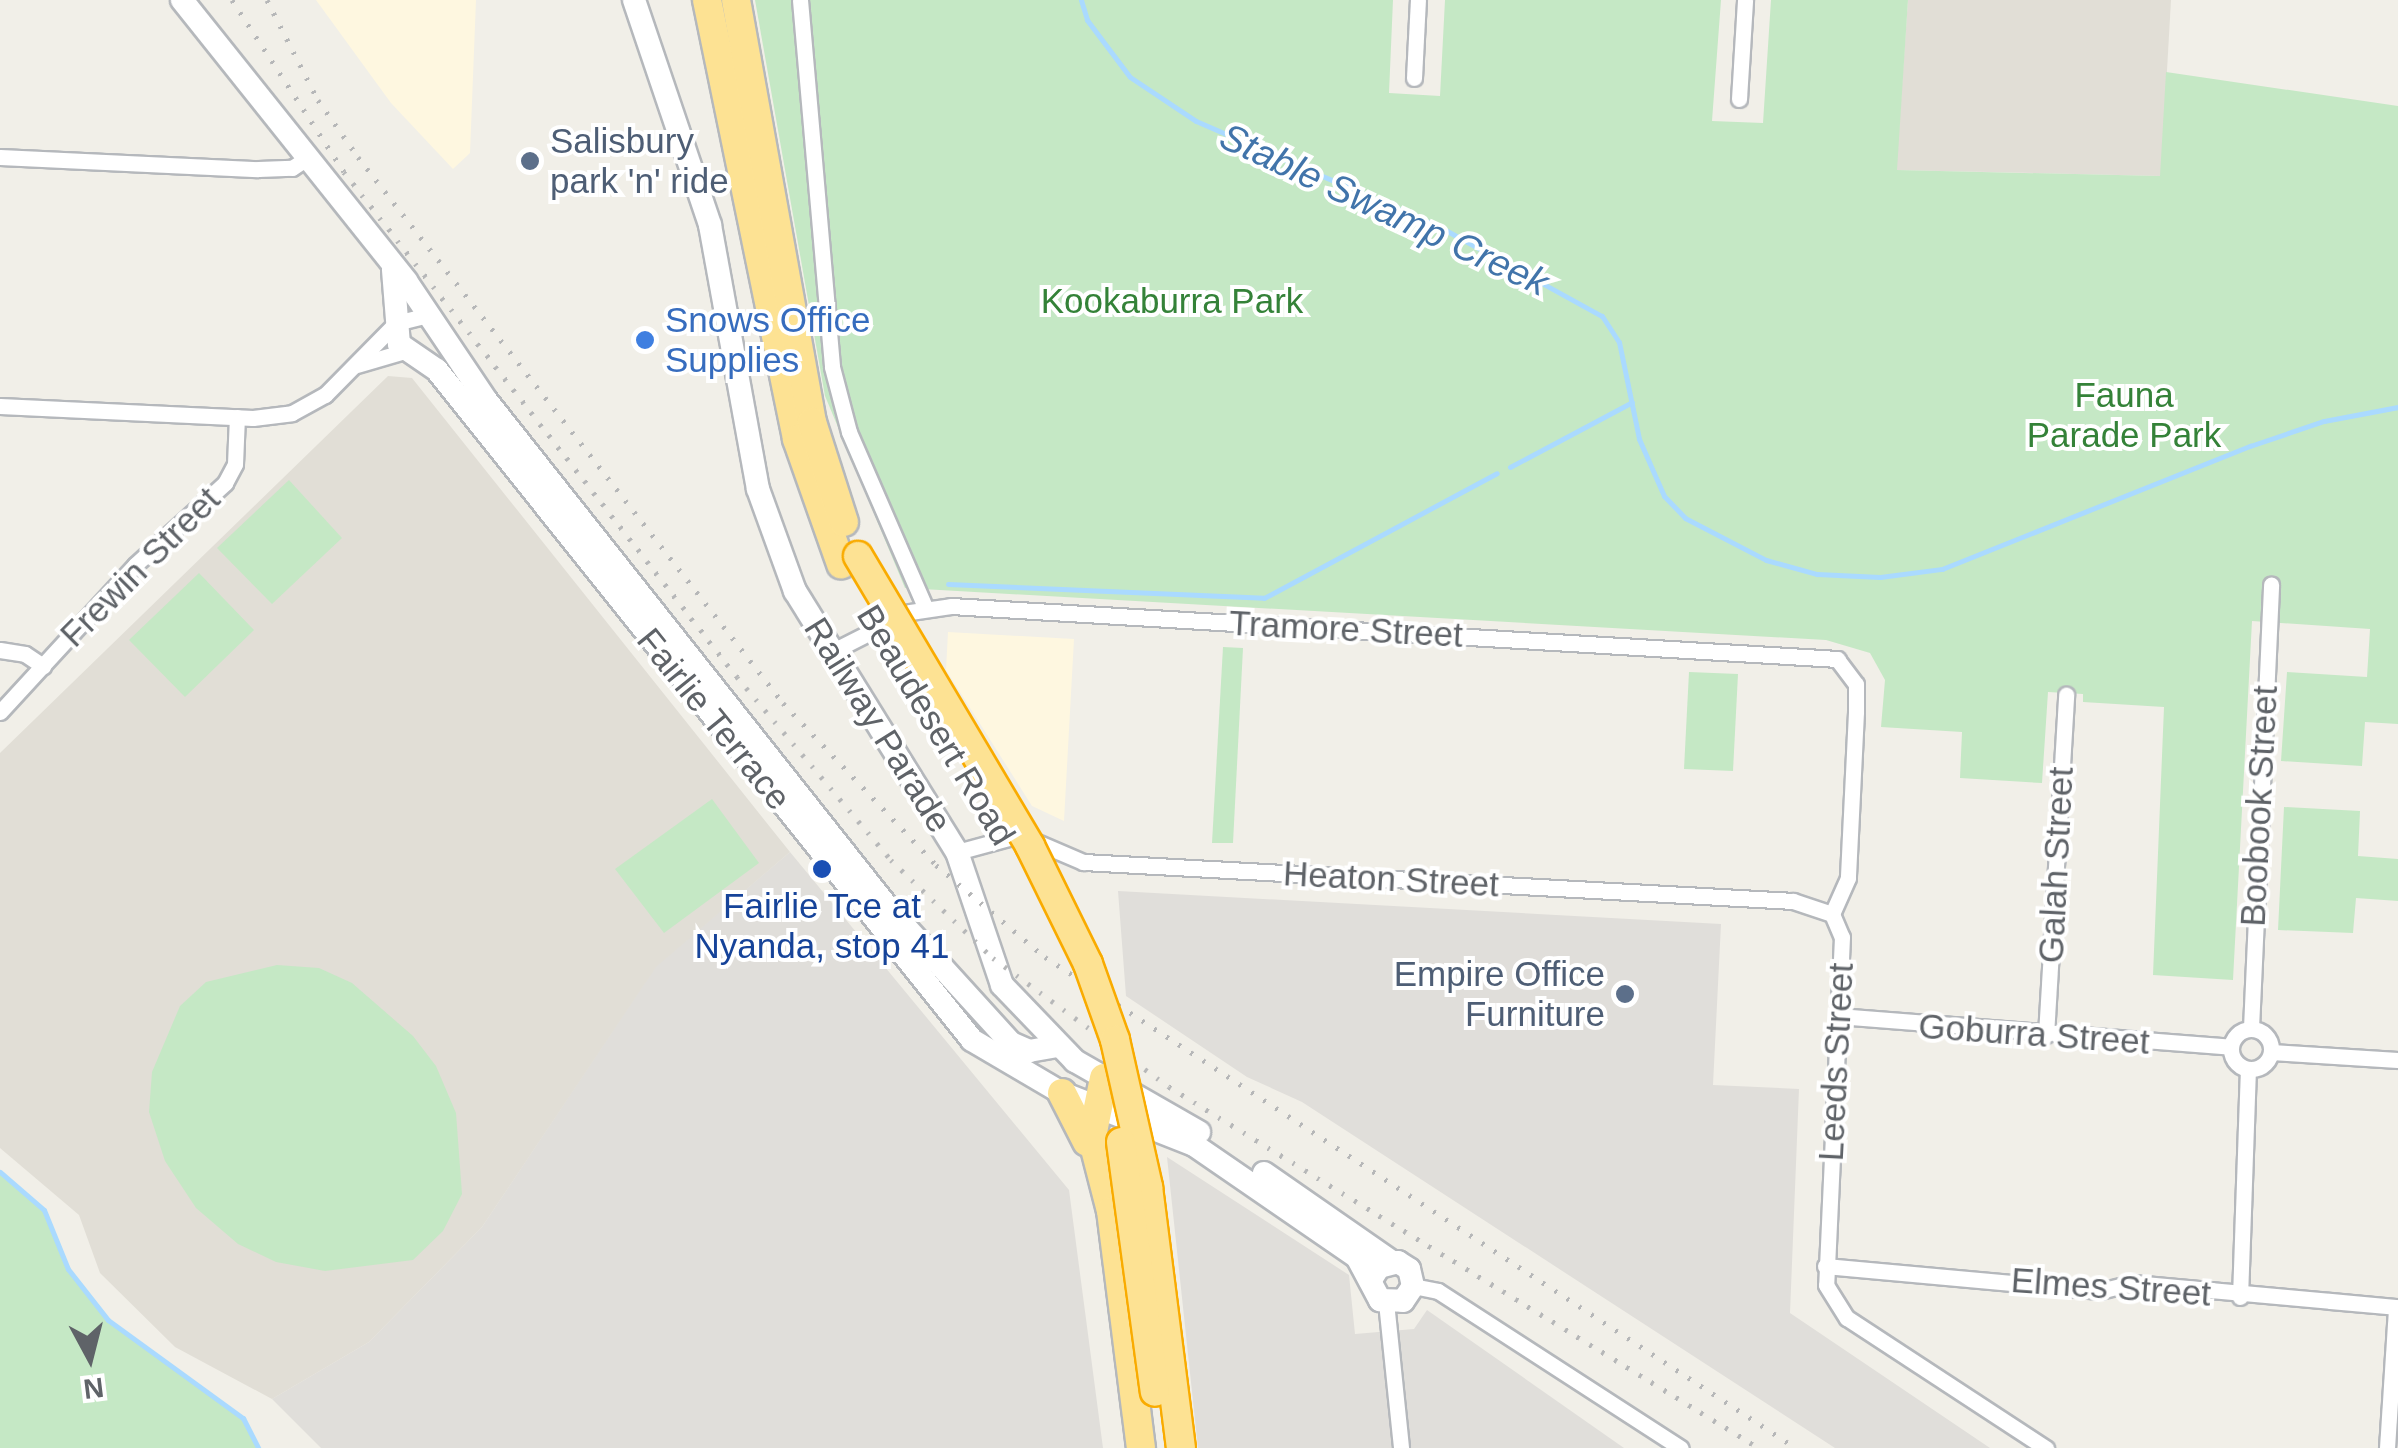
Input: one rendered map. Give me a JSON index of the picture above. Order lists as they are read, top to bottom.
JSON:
{
  "streets": {
    "highway": ["Beaudesert Road"],
    "street": [
      "Frewin Street",
      "Tramore Street",
      "Fairlie Terrace",
      "Railway Parade",
      "Boobook Street",
      "Galah Street",
      "Heaton Street",
      "Goburra Street",
      "Leeds Street",
      "Elmes Street"
    ]
  },
  "crossings": [
    ["Tramore Street", "Railway Parade"],
    ["Tramore Street", "Beaudesert Road"],
    ["Tramore Street", "Leeds Street"],
    ["Fairlie Terrace", "Railway Parade"],
    ["Railway Parade", "Heaton Street"],
    ["Boobook Street", "Goburra Street"],
    ["Galah Street", "Goburra Street"],
    ["Heaton Street", "Leeds Street"],
    ["Goburra Street", "Leeds Street"],
    ["Leeds Street", "Elmes Street"]
  ],
  "water": ["Stable Swamp Creek"],
  "parks": ["Kookaburra Park", "Fauna Parade Park"],
  "places": [
    "Salisbury park 'n' ride",
    "Snows Office Supplies",
    "Fairlie Tce at Nyanda, stop 41",
    "Empire Office Furniture"
  ],
  "north": "bottom"
}
